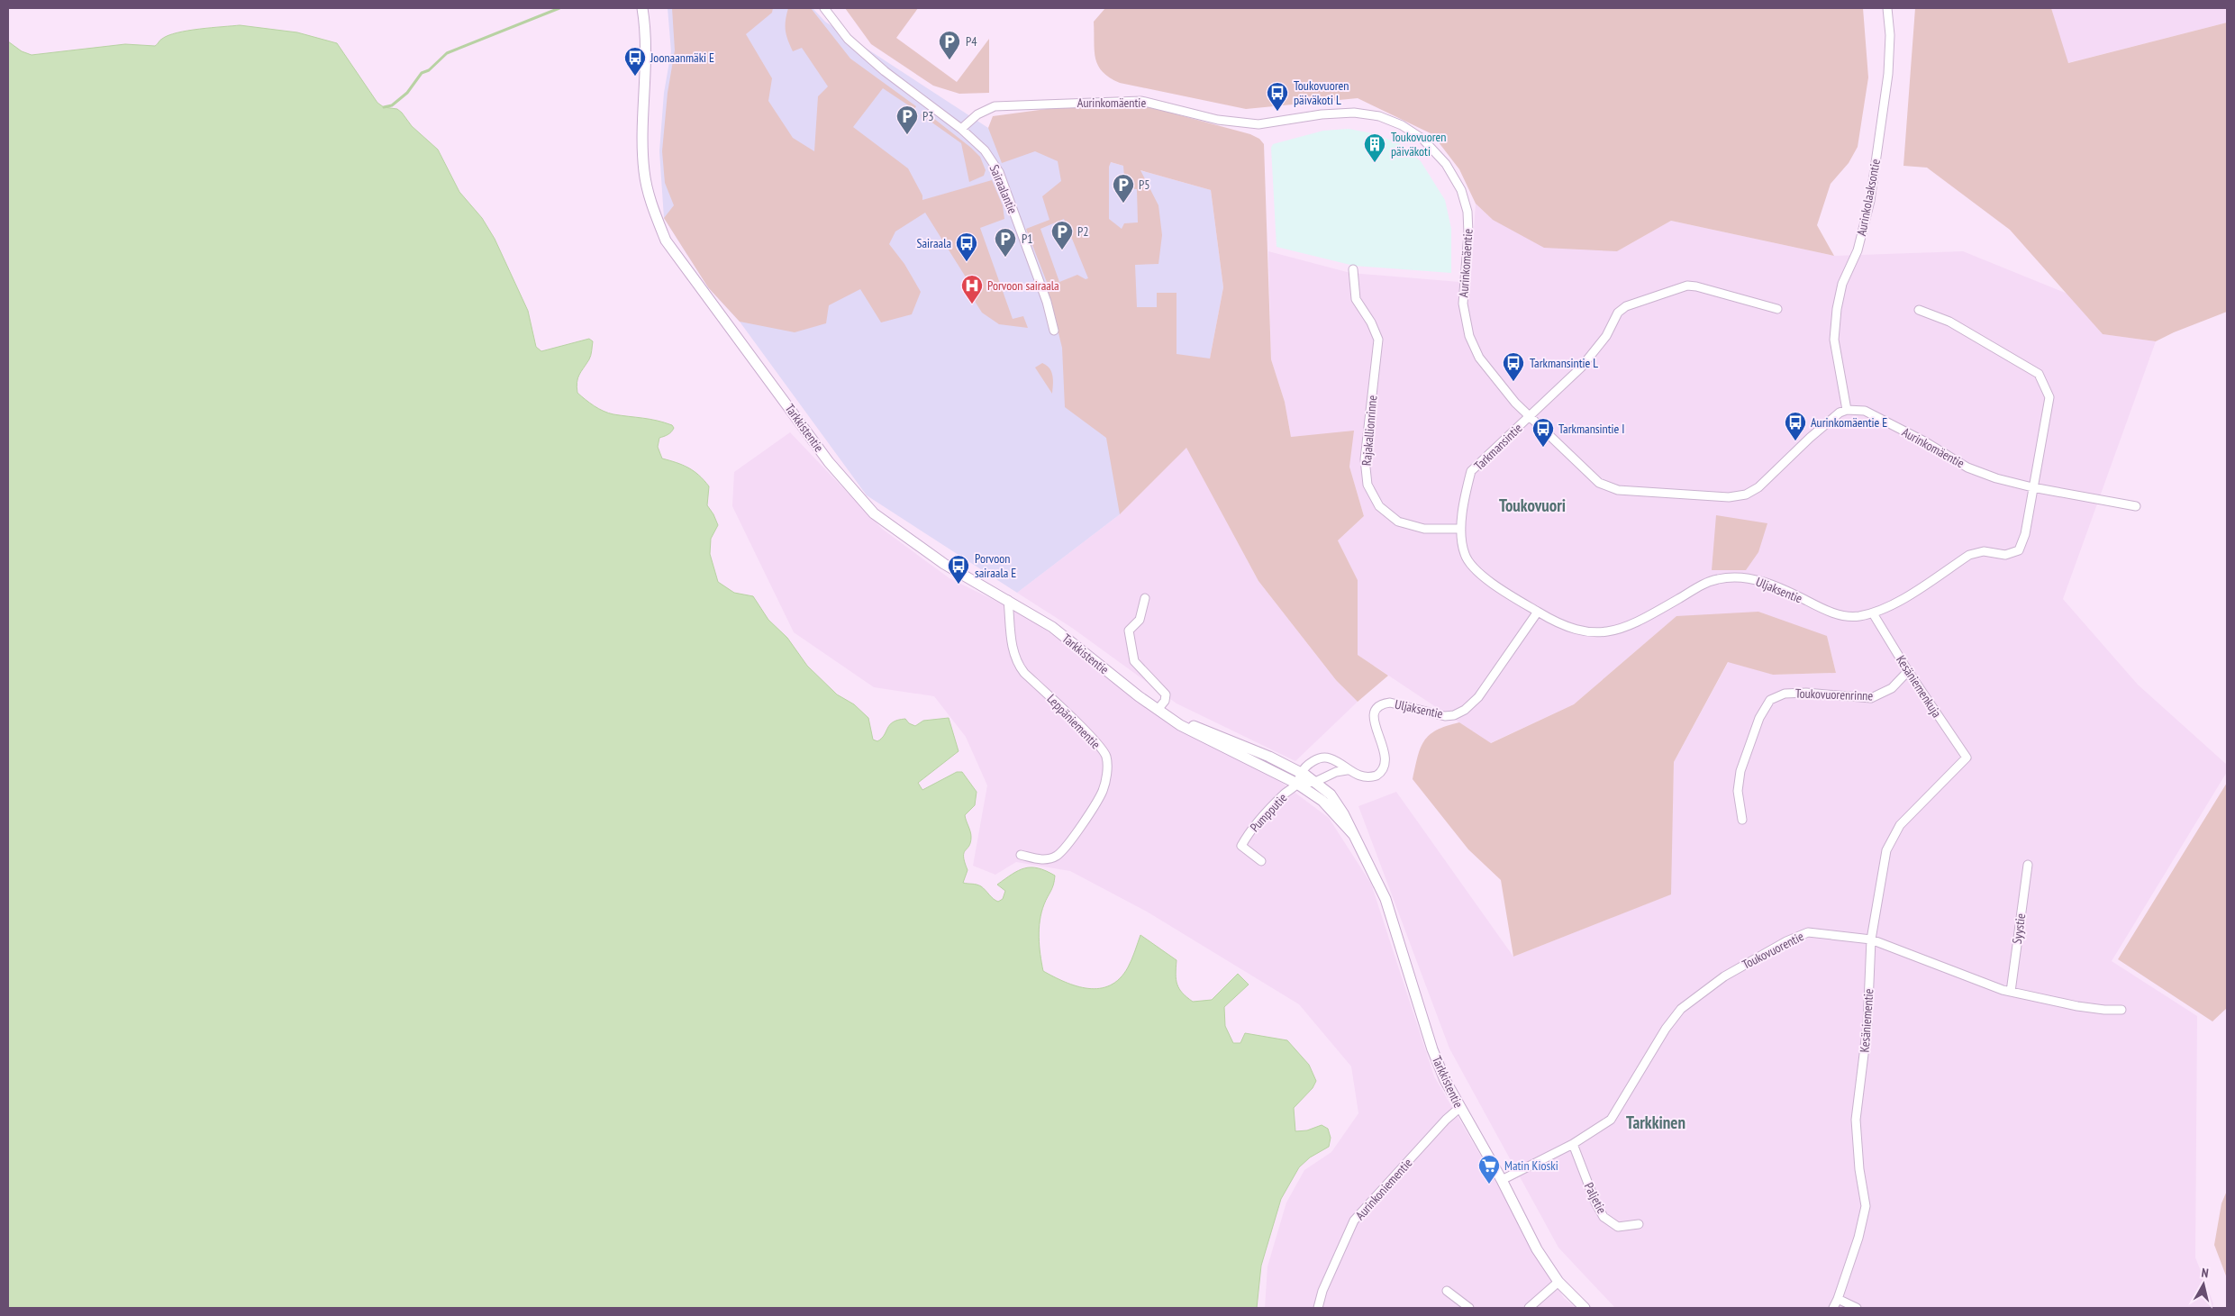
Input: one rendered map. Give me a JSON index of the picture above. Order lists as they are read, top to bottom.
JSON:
{
  "streets": {
    "street": [
      "Aurinkomäentie",
      "Sairaalantie",
      "Aurinkolaaksontie",
      "Tarkkistentie",
      "Rajakallionrinne",
      "Tarkmansintie",
      "Uljaksentie",
      "Kesäniemenkuja",
      "Toukovuorenrinne",
      "Leppäniementie",
      "Pumpputie",
      "Syystie",
      "Toukovuorentie",
      "Kesäniementie",
      "Aurinkoniementie",
      "Paljetie"
    ]
  },
  "crossings": [
    ["Aurinkomäentie", "Sairaalantie"],
    ["Aurinkomäentie", "Aurinkolaaksontie"],
    ["Aurinkomäentie", "Tarkmansintie"],
    ["Aurinkomäentie", "Uljaksentie"],
    ["Tarkkistentie", "Uljaksentie"],
    ["Tarkkistentie", "Leppäniementie"],
    ["Tarkkistentie", "Pumpputie"],
    ["Tarkkistentie", "Toukovuorentie"],
    ["Tarkkistentie", "Aurinkoniementie"],
    ["Rajakallionrinne", "Tarkmansintie"],
    ["Tarkmansintie", "Uljaksentie"],
    ["Uljaksentie", "Kesäniemenkuja"],
    ["Kesäniemenkuja", "Toukovuorenrinne"],
    ["Kesäniemenkuja", "Kesäniementie"],
    ["Syystie", "Toukovuorentie"],
    ["Toukovuorentie", "Kesäniementie"],
    ["Toukovuorentie", "Paljetie"]
  ],
  "districts": ["Toukovuori", "Tarkkinen"],
  "places": {
    "parking": [
      "P4",
      "P3",
      "P5",
      "P2",
      "P1"
    ],
    "bus stop": [
      "Joonaanmäki E",
      "Toukovuoren päiväkoti L",
      "Sairaala",
      "Tarkmansintie L",
      "Aurinkomäentie E",
      "Tarkmansintie I",
      "Porvoon sairaala E"
    ],
    "building": ["Toukovuoren päiväkoti"],
    "hospital": ["Porvoon sairaala"],
    "supermarket": ["Matin Kioski"]
  },
  "north": "top"
}
